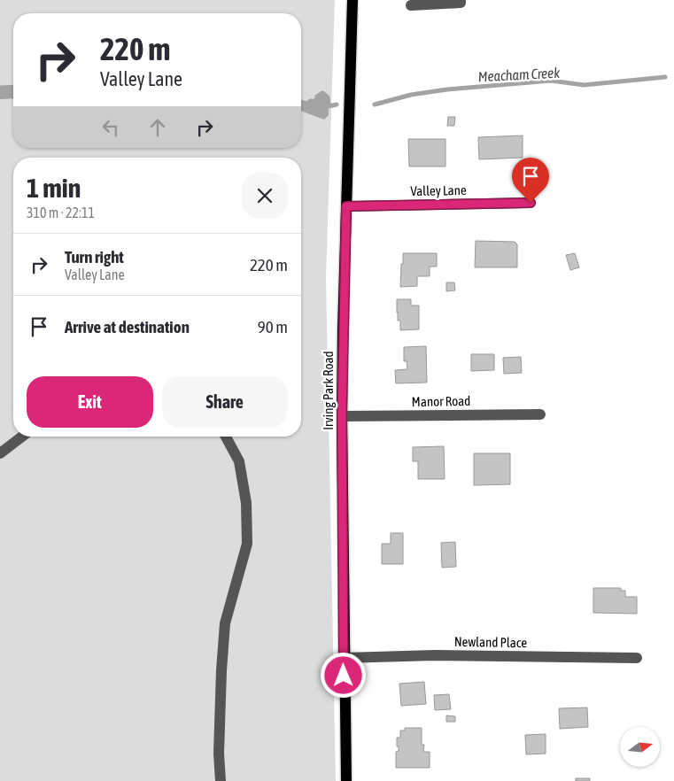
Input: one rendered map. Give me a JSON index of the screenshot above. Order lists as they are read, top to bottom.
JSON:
{
  "streets": {
    "main road": ["Irving Park Road"],
    "street": ["Valley Lane", "Manor Road", "Newland Place"]
  },
  "crossings": [
    ["Valley Lane", "Irving Park Road"],
    ["Irving Park Road", "Manor Road"],
    ["Irving Park Road", "Newland Place"]
  ],
  "water": ["Meacham Creek"],
  "north": "right",
  "page": {
    "turn": ["220 m", "Valley Lane"],
    "heading": ["1 min", "310 m · 22:11"],
    "list": [
      {
        "name": "Turn right",
        "note": "Valley Lane",
        "value": "220 m"
      },
      {
        "name": "Arrive at destination",
        "value": "90 m"
      }
    ],
    "buttons": ["Exit", "Share"]
  }
}
